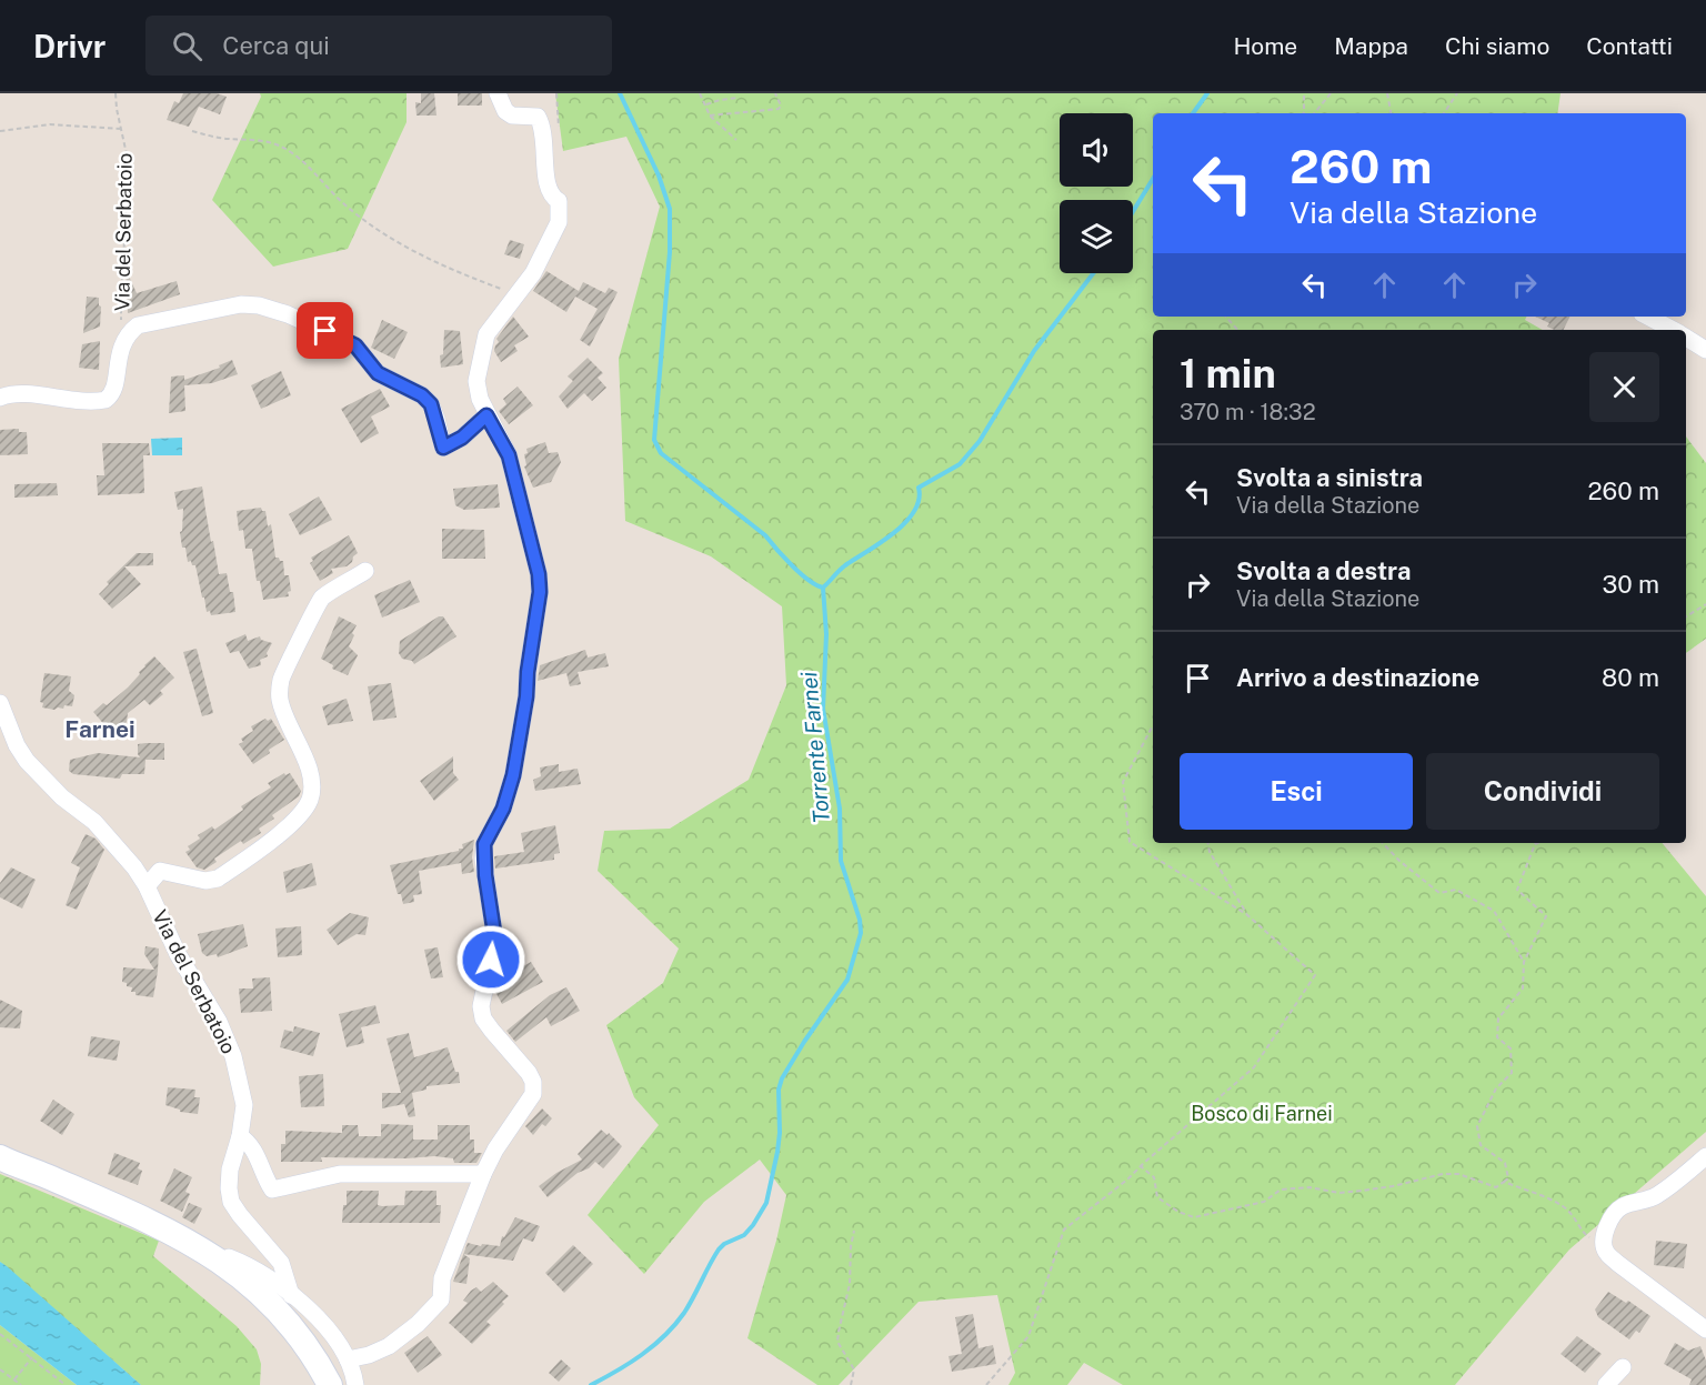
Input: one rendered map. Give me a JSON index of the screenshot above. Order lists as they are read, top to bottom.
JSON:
{
  "streets": {
    "street": ["Via del Serbatoio"]
  },
  "districts": ["Farnei"],
  "water": ["Torrente Farnei"],
  "parks": ["Bosco di Farnei"],
  "page": {
    "header": "Drivr",
    "search": "Cerca qui",
    "nav": [
      "Home",
      "Mappa",
      "Chi siamo",
      "Contatti"
    ],
    "turn": ["260 m", "Via della Stazione"],
    "heading": ["1 min", "370 m · 18:32"],
    "list": [
      {
        "name": "Svolta a sinistra",
        "note": "Via della Stazione",
        "value": "260 m"
      },
      {
        "name": "Svolta a destra",
        "note": "Via della Stazione",
        "value": "30 m"
      },
      {
        "name": "Arrivo a destinazione",
        "value": "80 m"
      }
    ],
    "buttons": ["Esci", "Condividi"]
  }
}
